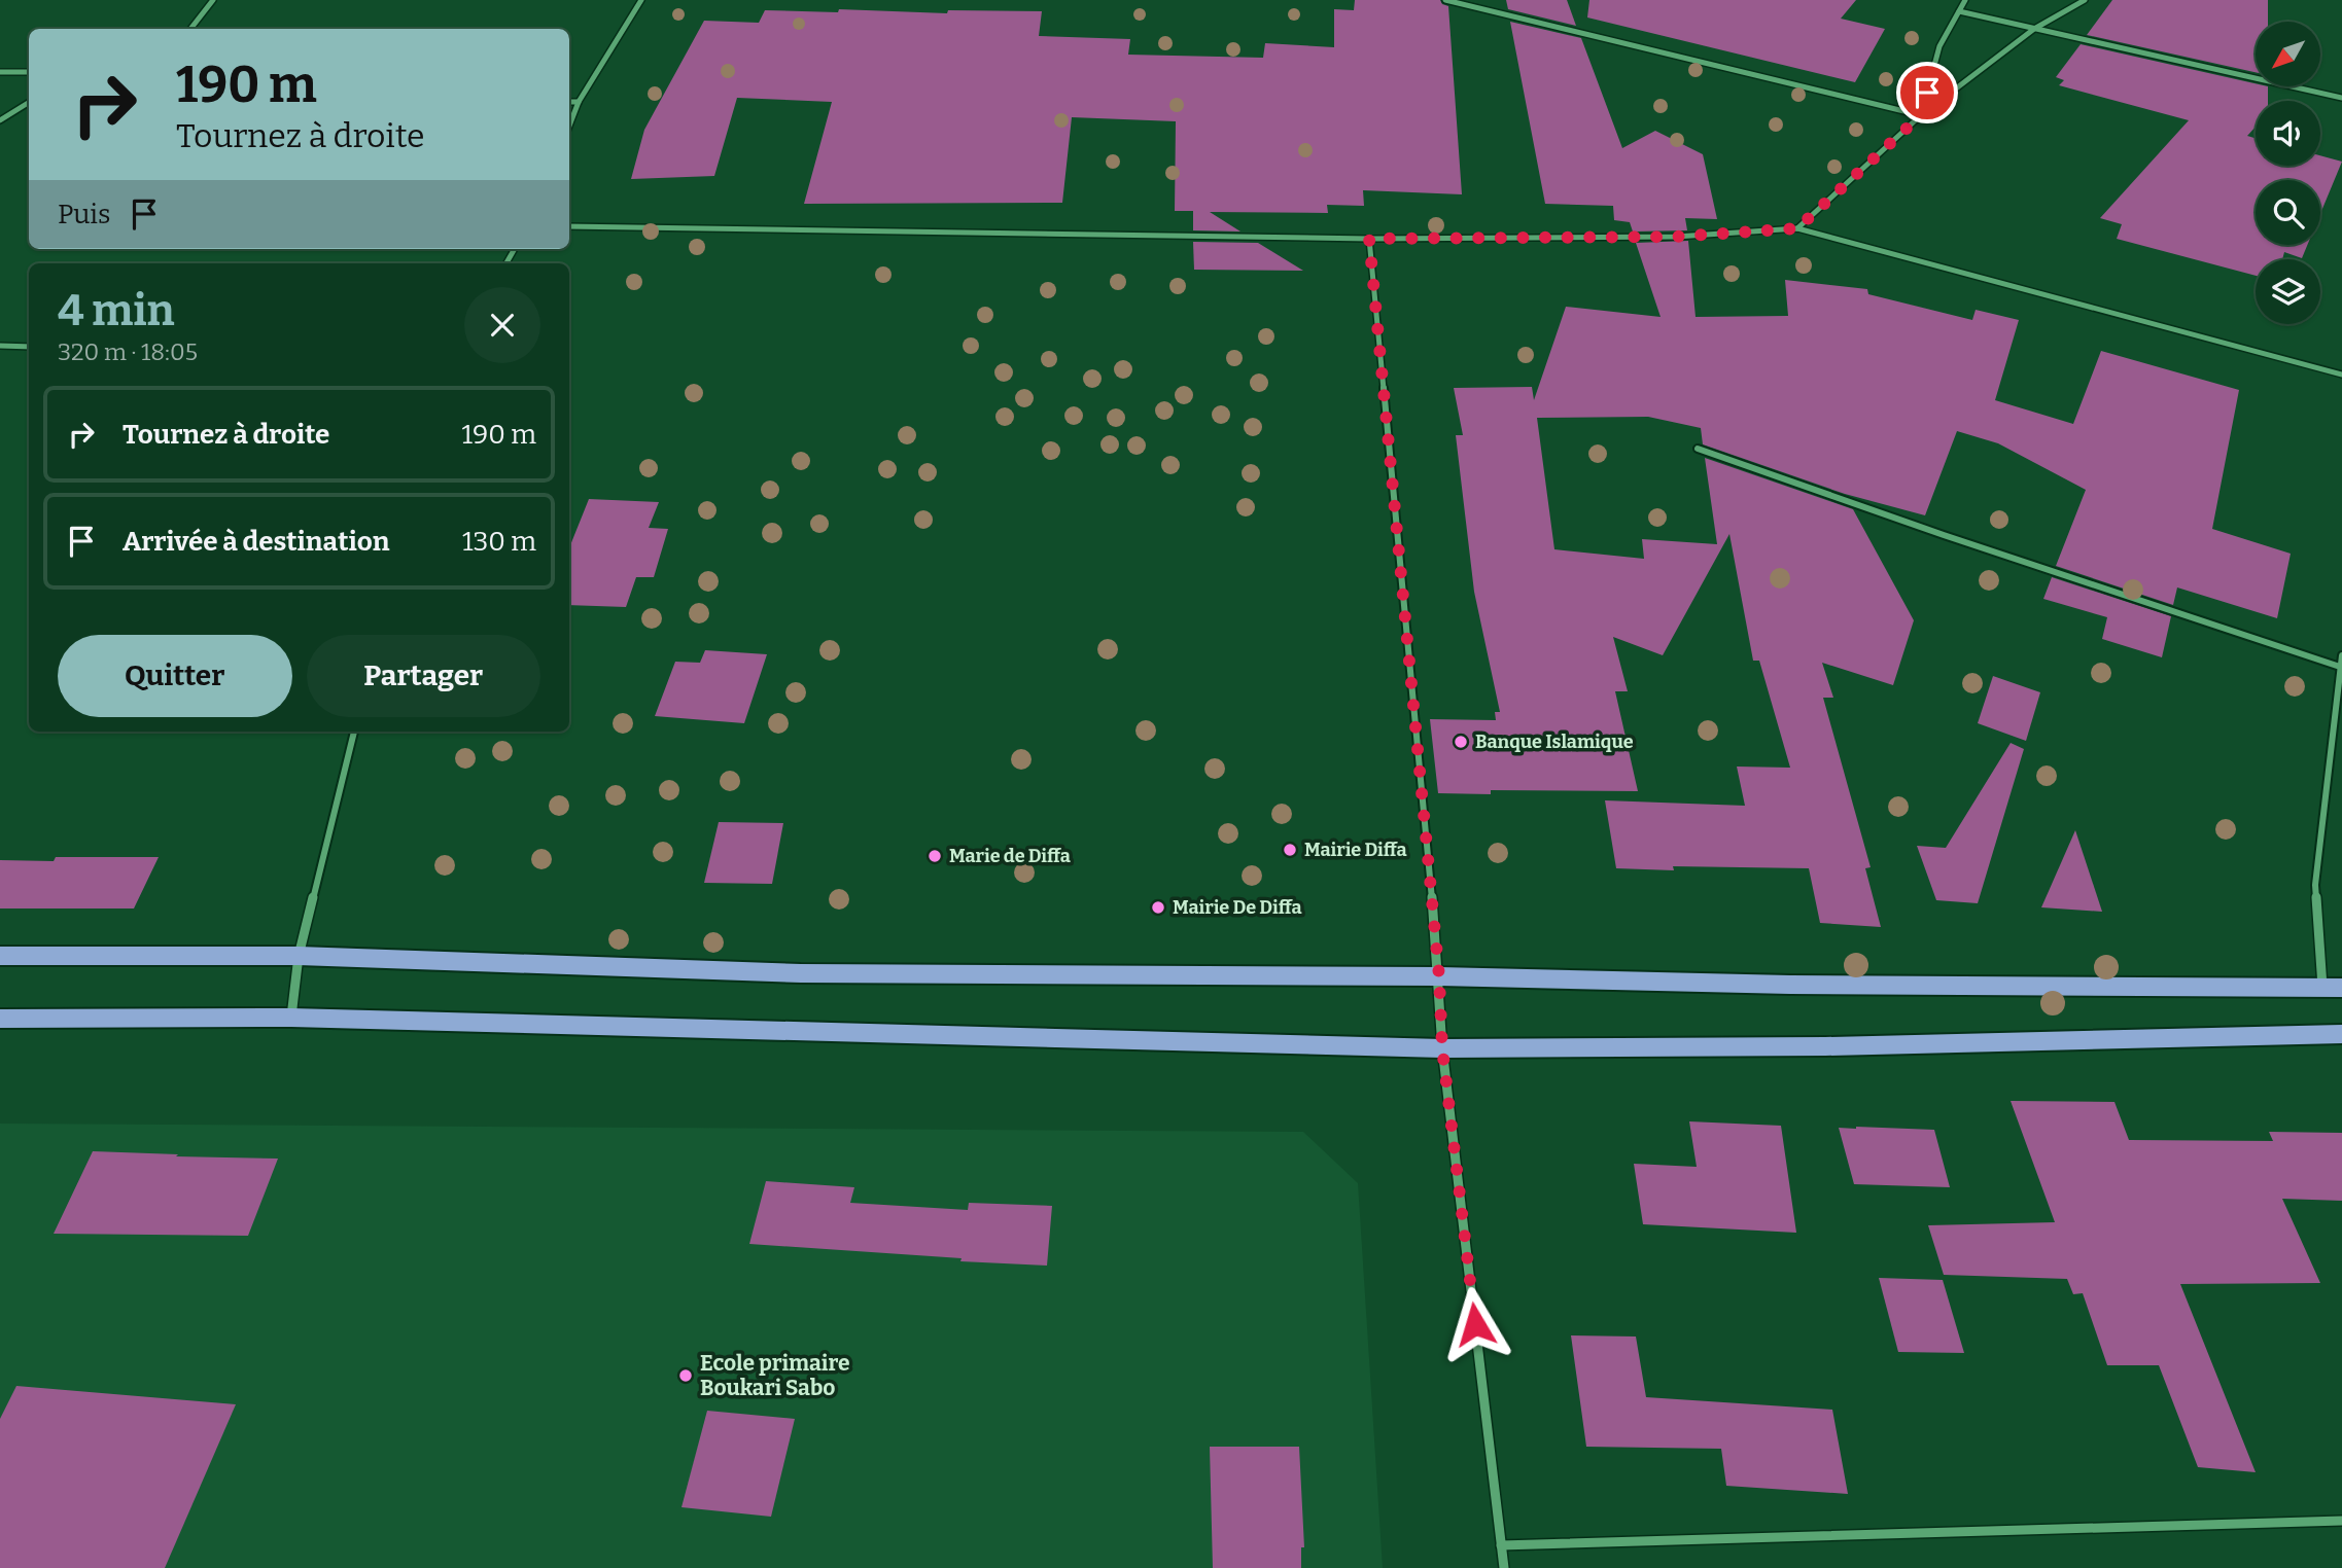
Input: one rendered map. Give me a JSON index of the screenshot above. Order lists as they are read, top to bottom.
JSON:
{
  "places": [
    "Banque Islamique",
    "Mairie Diffa",
    "Marie de Diffa",
    "Mairie De Diffa",
    "Ecole primaire Boukari Sabo"
  ],
  "north": "bottom left",
  "page": {
    "turn": ["190 m", "Tournez à droite"],
    "then": "Puis",
    "heading": ["4 min", "320 m · 18:05"],
    "list": [
      {
        "name": "Tournez à droite",
        "value": "190 m"
      },
      {
        "name": "Arrivée à destination",
        "value": "130 m"
      }
    ],
    "buttons": ["Quitter", "Partager"]
  }
}
